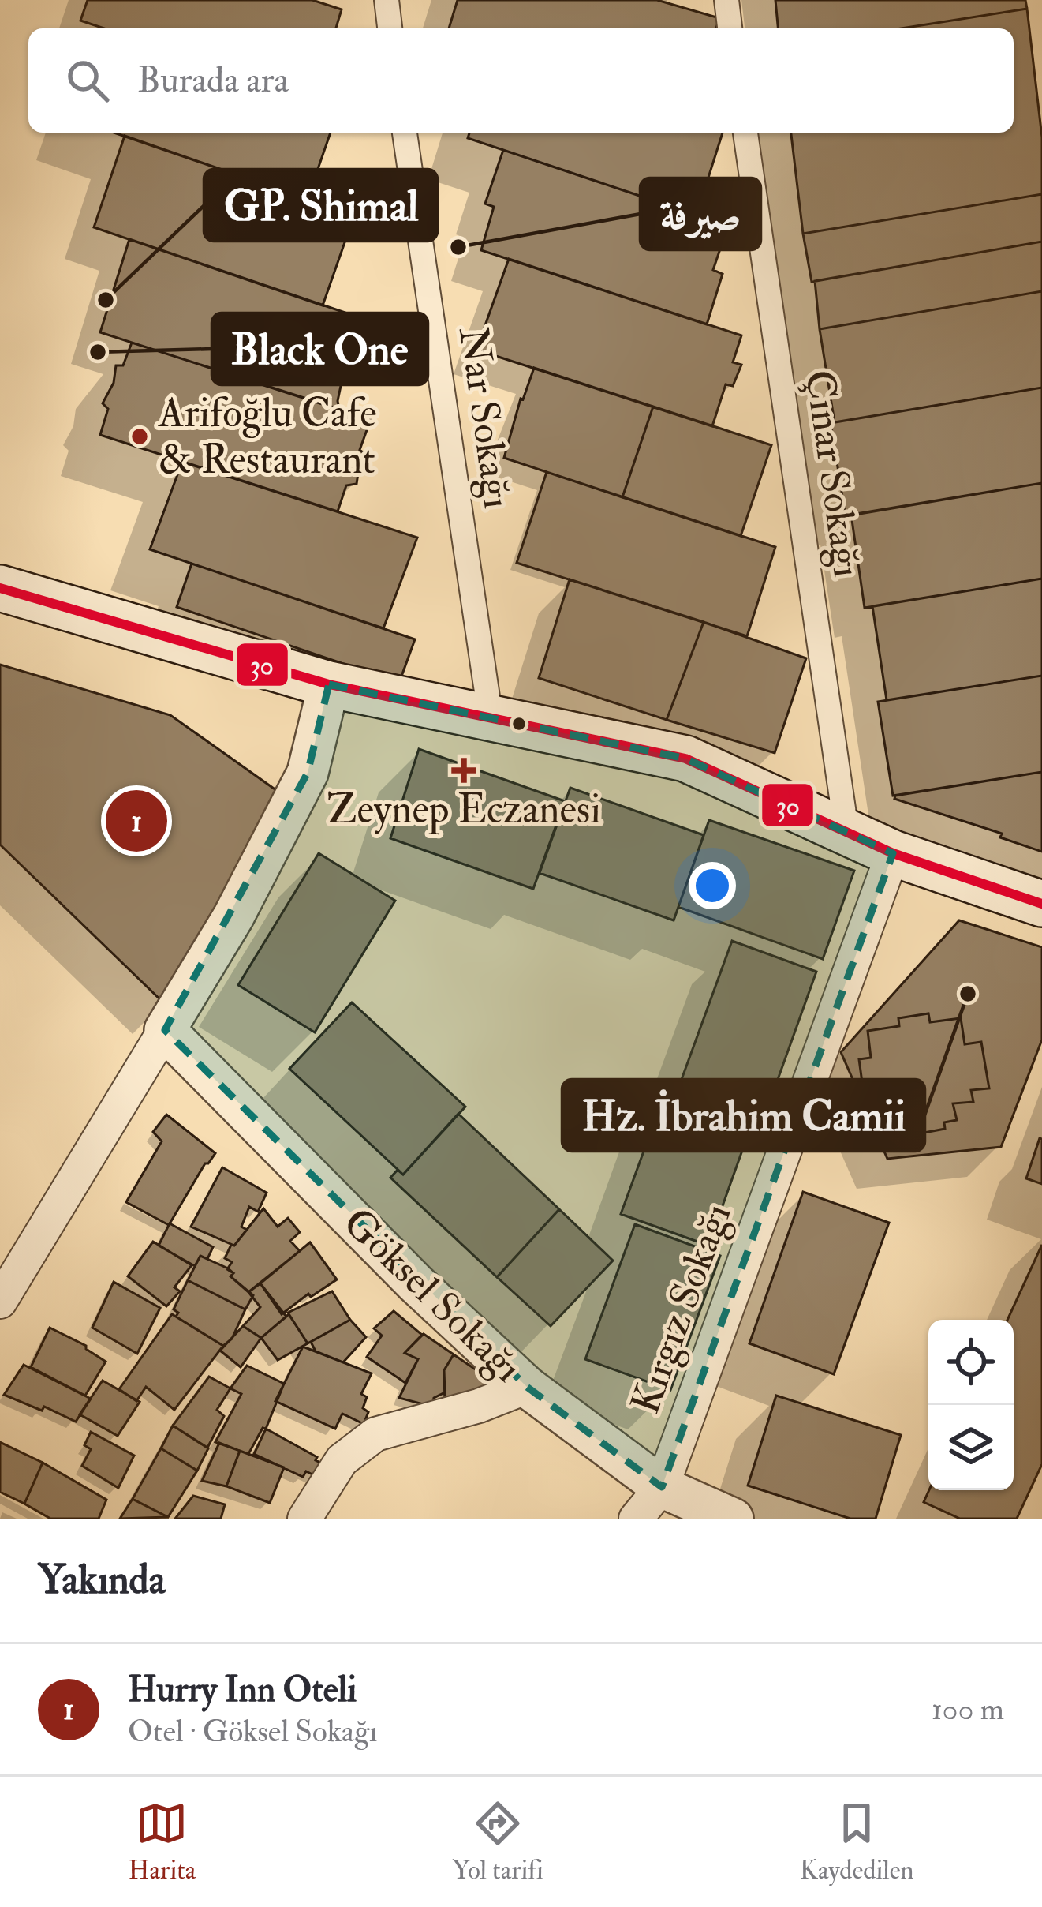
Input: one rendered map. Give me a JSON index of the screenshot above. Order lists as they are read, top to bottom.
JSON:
{
  "streets": {
    "street": [
      "Nar Sokağı",
      "Çınar Sokağı",
      "Göksel Sokağı",
      "Kırgız Sokağı"
    ]
  },
  "crossings": [
    ["Göksel Sokağı", "Kırgız Sokağı"]
  ],
  "places": {
    "other": [
      "صيرفة",
      "GP. Shimal",
      "Black One",
      "Arifoğlu Cafe & Restaurant",
      "Hz. İbrahim Camii"
    ],
    "health": ["Zeynep Eczanesi"]
  },
  "lines": ["transit line 30"],
  "page": {
    "search": "Burada ara",
    "pins": "1",
    "heading": "Yakında",
    "list": [
      {
        "mark": "1",
        "name": "Hurry Inn Oteli",
        "note": "Otel · Göksel Sokağı",
        "value": "100 m"
      }
    ],
    "nav": ["Harita", "Yol tarifi", "Kaydedilen"]
  }
}
